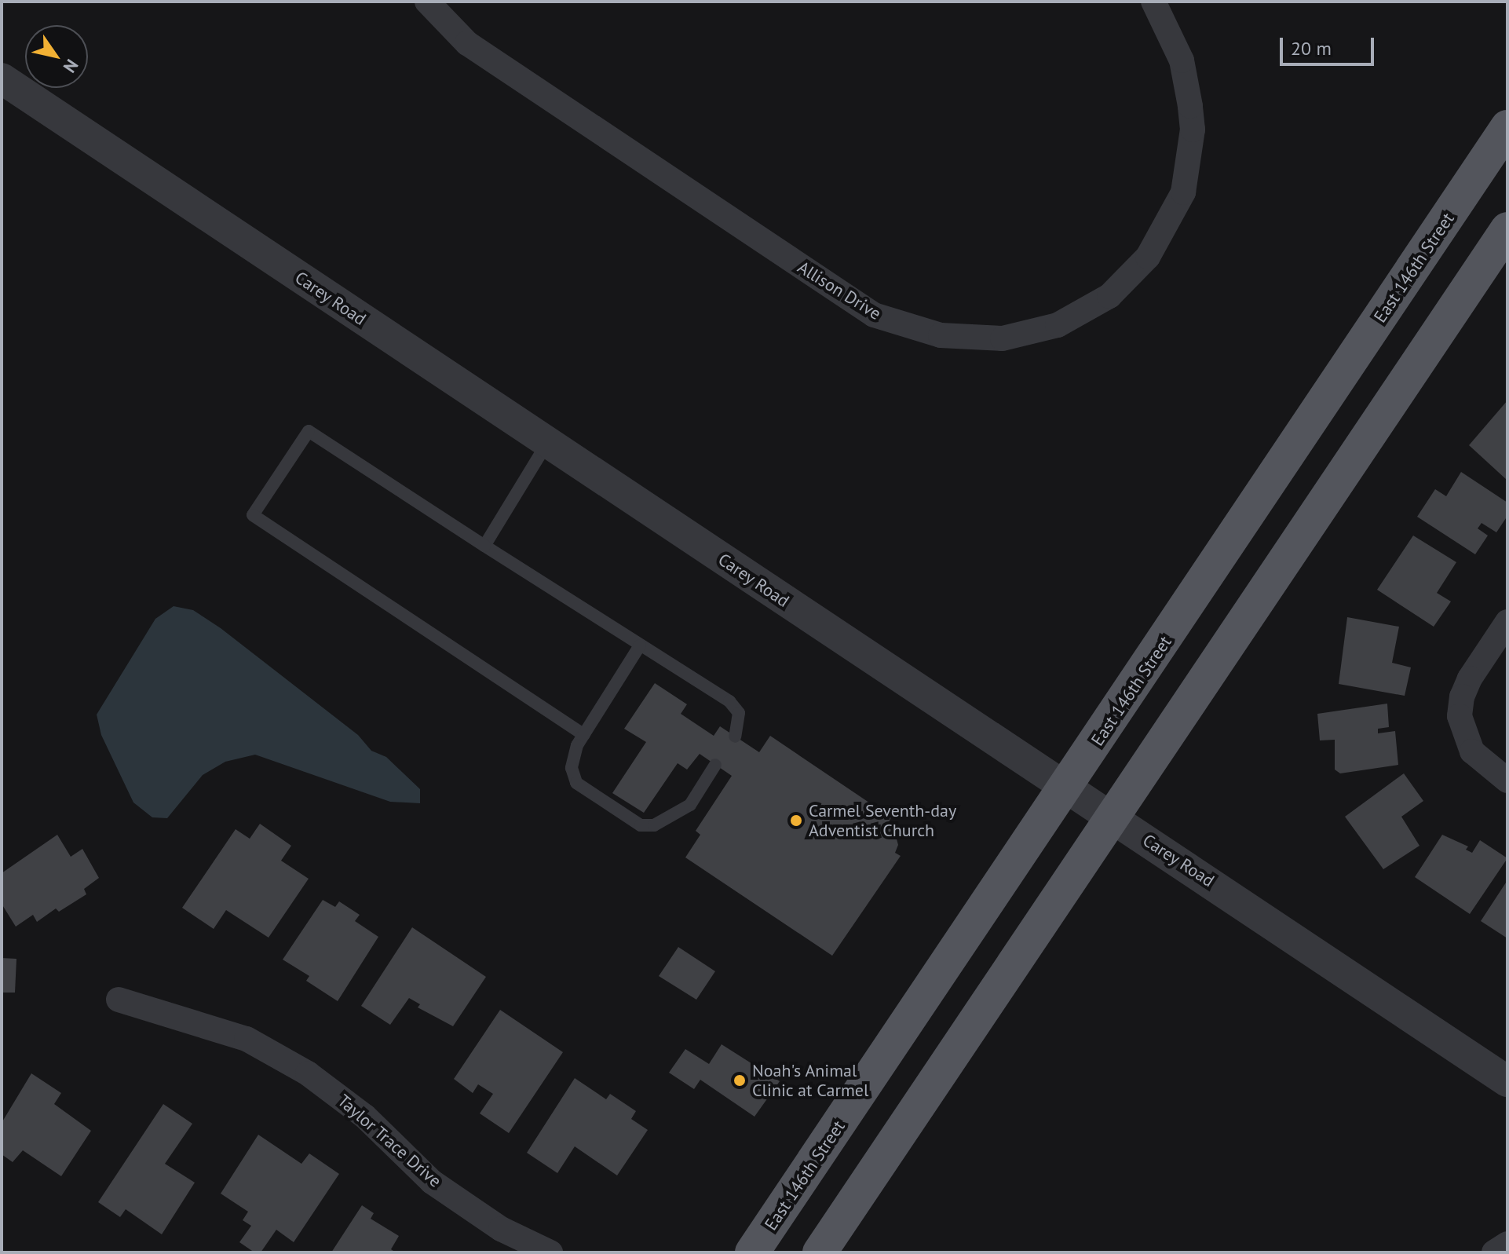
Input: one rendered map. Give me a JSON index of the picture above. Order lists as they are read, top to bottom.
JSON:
{
  "streets": {
    "main road": ["East 146th Street"],
    "street": ["Allison Drive", "Carey Road", "Taylor Trace Drive"]
  },
  "crossings": [
    ["East 146th Street", "Carey Road"]
  ],
  "places": ["Carmel Seventh-day Adventist Church", "Noah's Animal Clinic at Carmel"],
  "scale_bar": "20 m",
  "north": "bottom right"
}
